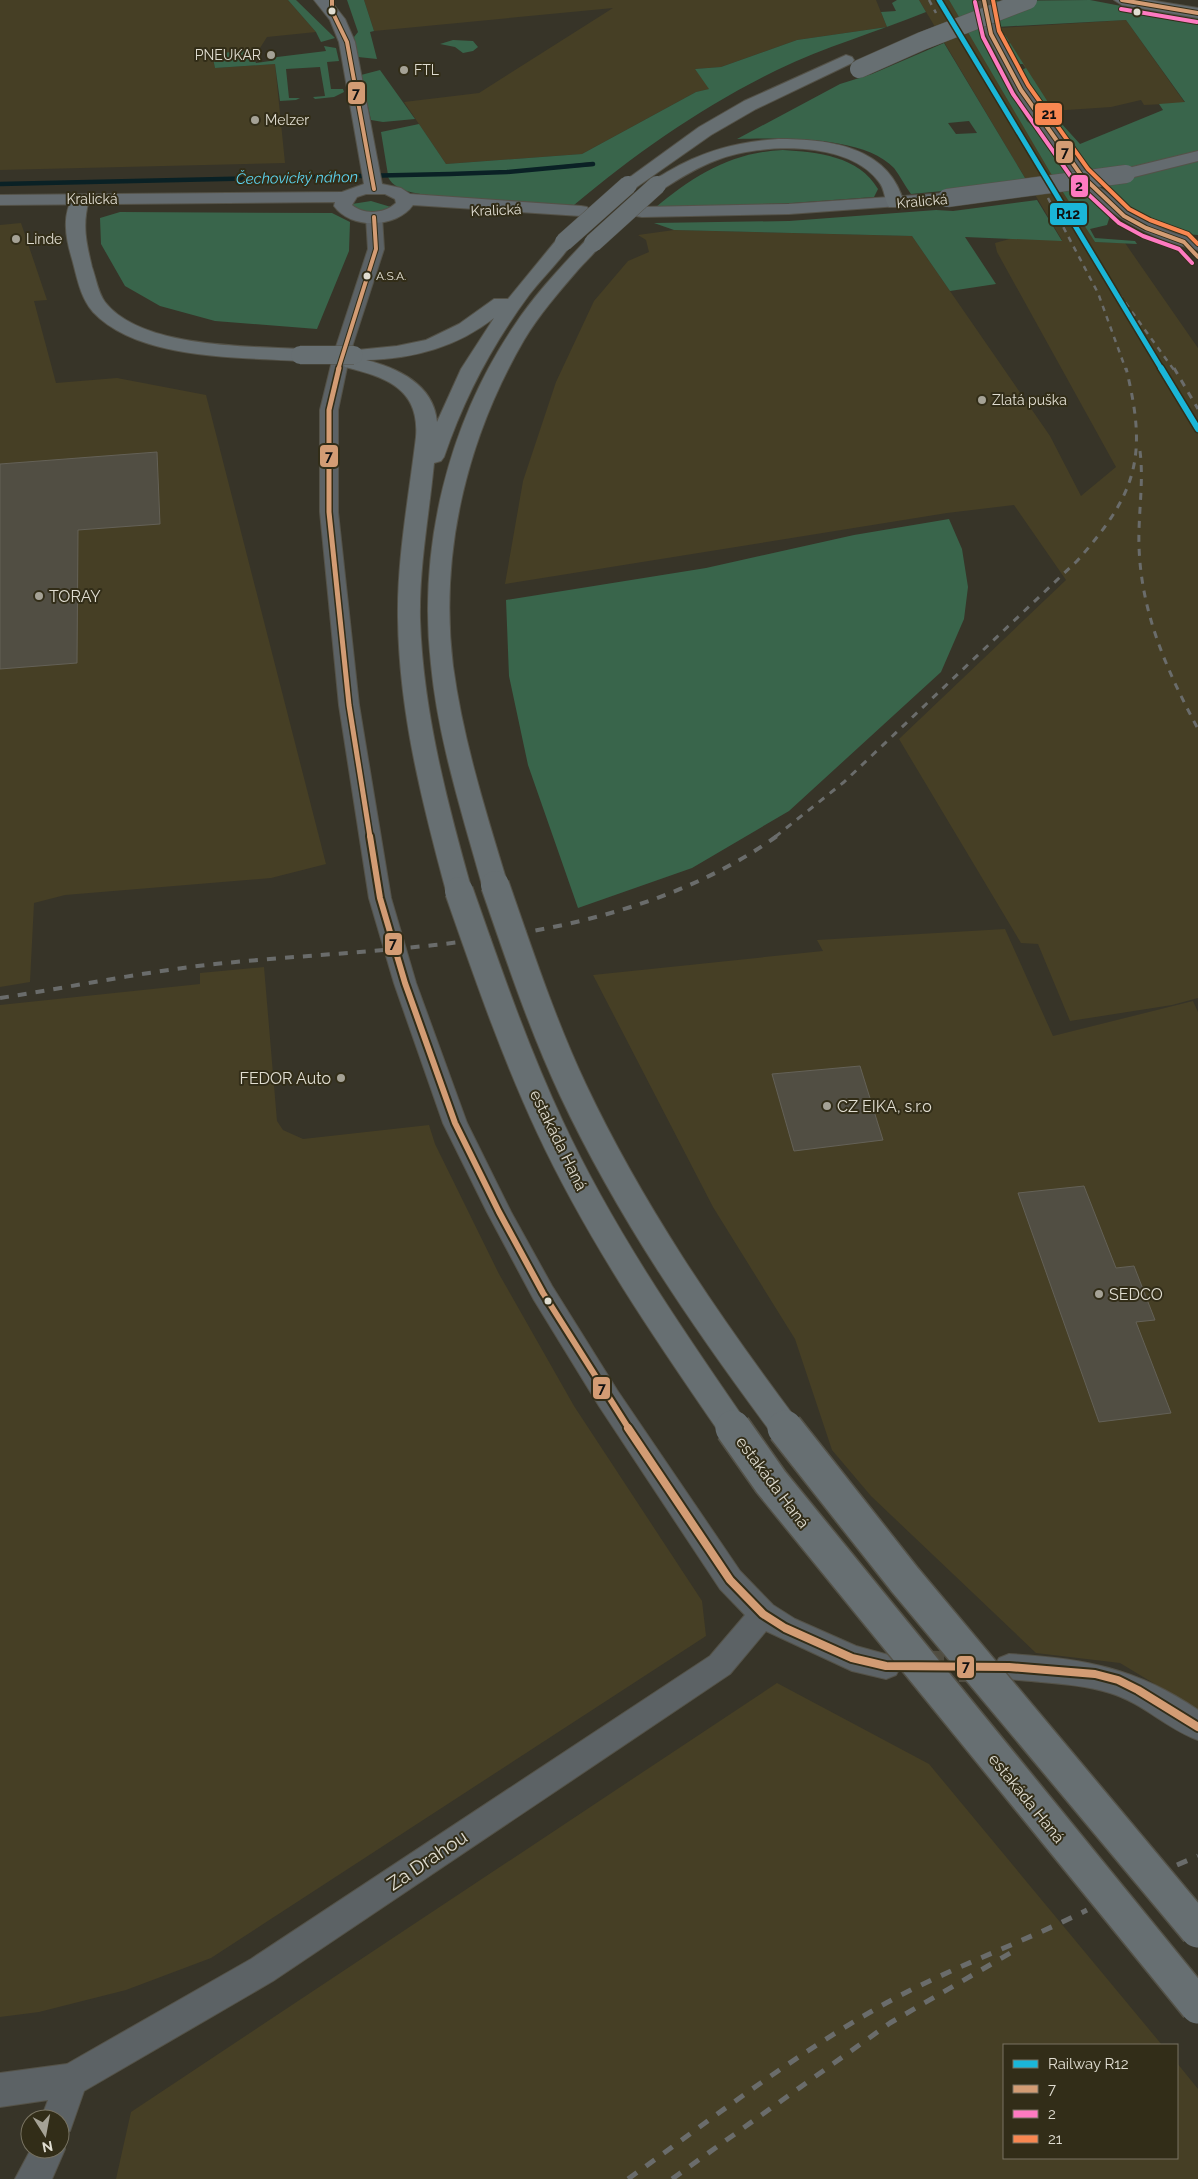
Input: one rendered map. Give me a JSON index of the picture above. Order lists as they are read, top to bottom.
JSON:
{
  "streets": {
    "highway": ["estakáda Haná"],
    "main road": ["Kralická"],
    "street": ["Za Drahou"]
  },
  "water": ["Čechovický náhon"],
  "places": [
    "PNEUKAR",
    "FTL",
    "Melzer",
    "Linde",
    "A.S.A.",
    "Zlatá puška",
    "TORAY",
    "FEDOR Auto",
    "CZ EIKA, s.r.o",
    "SEDCO"
  ],
  "lines": [
    "rail line R12",
    "transit line 7",
    "transit line 21",
    "transit line 2"
  ],
  "legend": [
    "Railway R12",
    "7",
    "2",
    "21"
  ],
  "north": "bottom"
}
